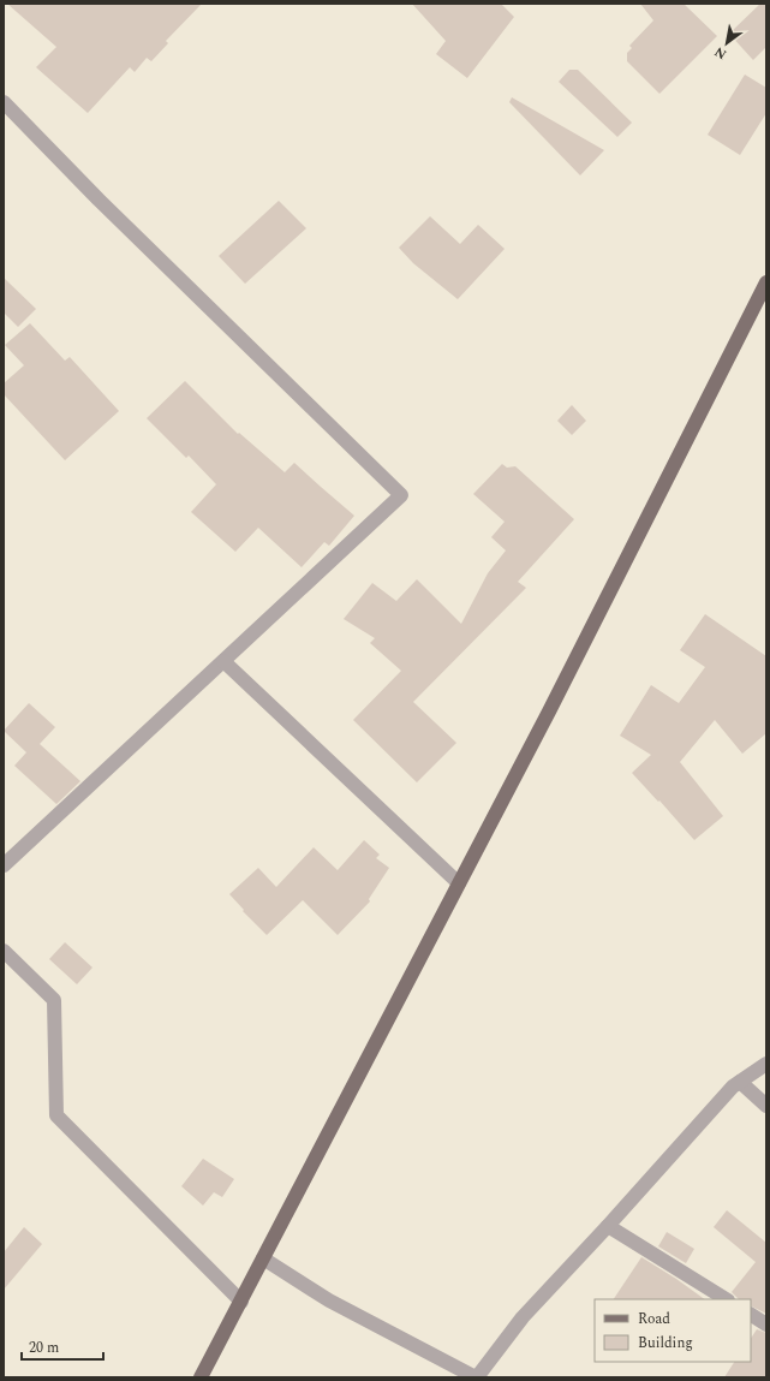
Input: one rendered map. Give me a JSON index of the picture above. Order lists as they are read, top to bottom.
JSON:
{
  "legend": ["Road", "Building"],
  "scale_bar": "20 m",
  "north": "bottom left"
}
